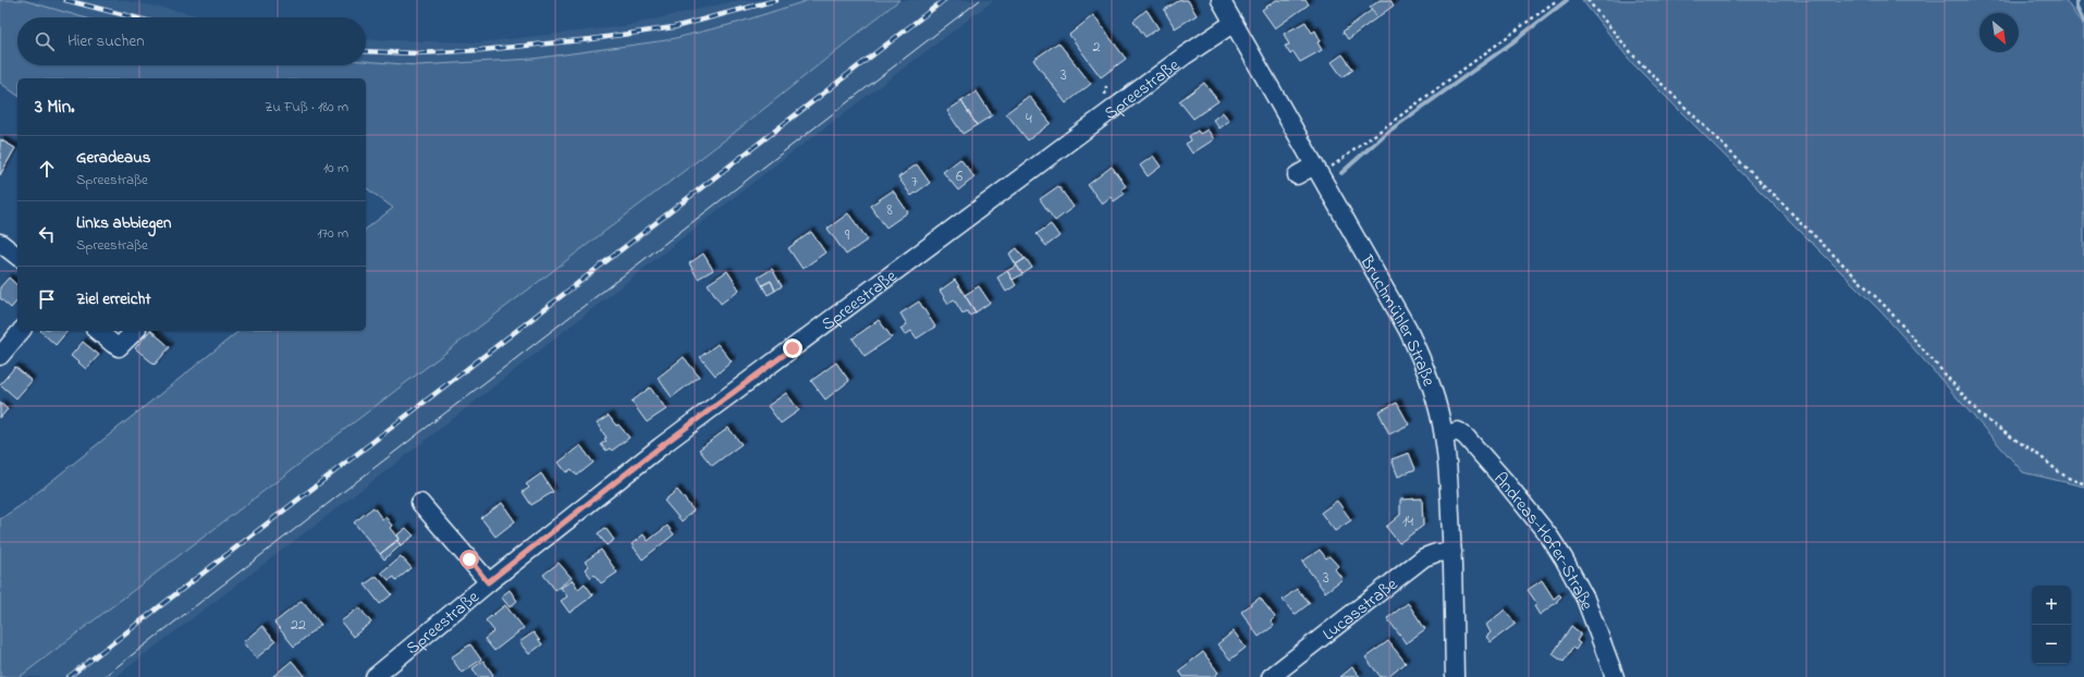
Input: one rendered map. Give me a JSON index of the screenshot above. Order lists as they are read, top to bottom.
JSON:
{
  "streets": {
    "street": [
      "Spreestraße",
      "Bruchmühler Straße",
      "Andreas-Hofer-Straße",
      "Lucasstraße"
    ]
  },
  "crossings": [
    ["Spreestraße", "Bruchmühler Straße"],
    ["Bruchmühler Straße", "Andreas-Hofer-Straße"],
    ["Bruchmühler Straße", "Lucasstraße"]
  ],
  "house_numbers": [
    "2",
    "3",
    "4",
    "6",
    "7",
    "8",
    "9",
    "14",
    "3",
    "22"
  ],
  "north": "bottom right",
  "page": {
    "search": "Hier suchen",
    "heading": ["3 Min.", "Zu Fuß · 180 m"],
    "list": [
      ["Geradeaus", "Spreestraße", "10 m"],
      ["Links abbiegen", "Spreestraße", "170 m"],
      "Ziel erreicht"
    ],
    "map_buttons": ["+", "−"]
  }
}
